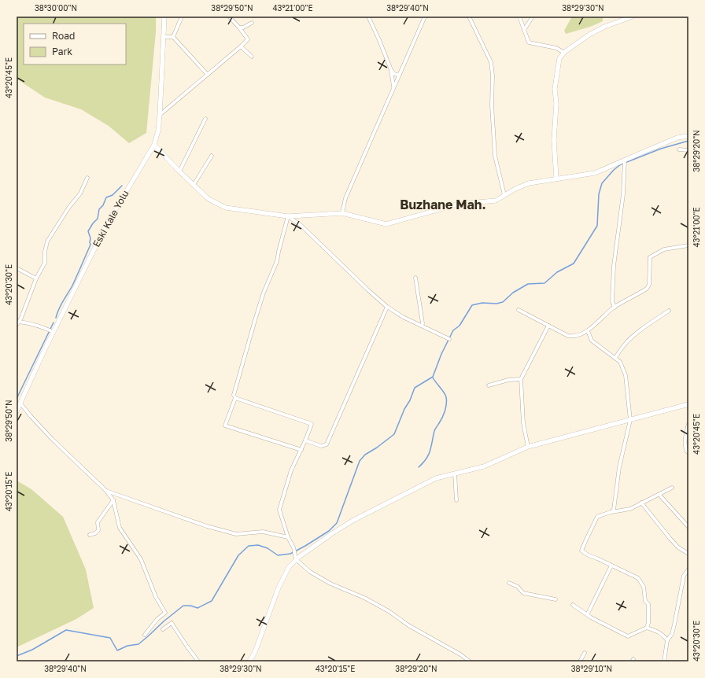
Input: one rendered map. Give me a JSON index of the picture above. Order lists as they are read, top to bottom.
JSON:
{
  "streets": {
    "street": ["Eski Kale Yolu"]
  },
  "districts": ["Buzhane Mah."],
  "legend": ["Road", "Park"],
  "coordinates": [
    "38°30'00\"N",
    "38°29'50\"N",
    "43°21'00\"E",
    "38°29'40\"N",
    "38°29'30\"N",
    "43°20'45\"E",
    "38°29'20\"N",
    "43°20'30\"E",
    "43°20'15\"E",
    "38°29'10\"N"
  ]
}
